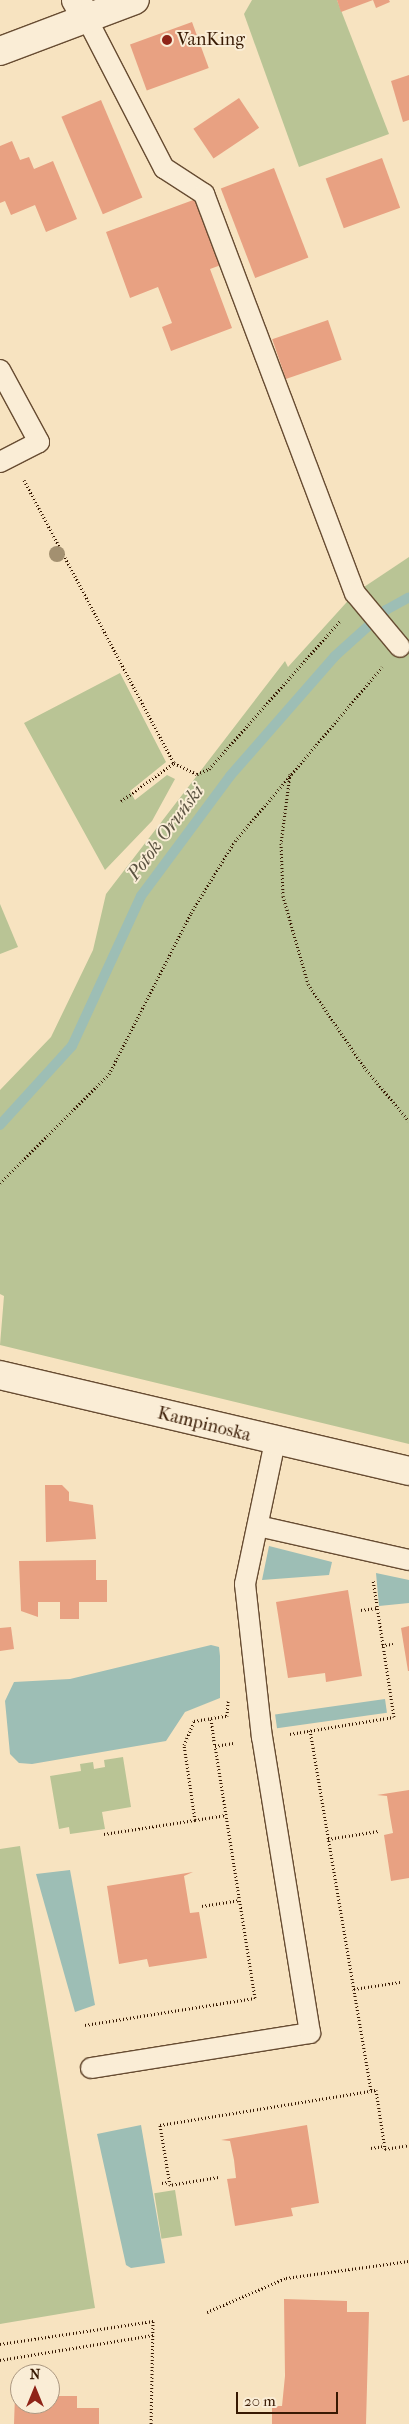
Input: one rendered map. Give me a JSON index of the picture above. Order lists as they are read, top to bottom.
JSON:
{
  "streets": {
    "street": ["Kampinoska"]
  },
  "water": ["Potok Oruński"],
  "places": ["VanKing"],
  "scale_bar": "20 m",
  "north": "top"
}
